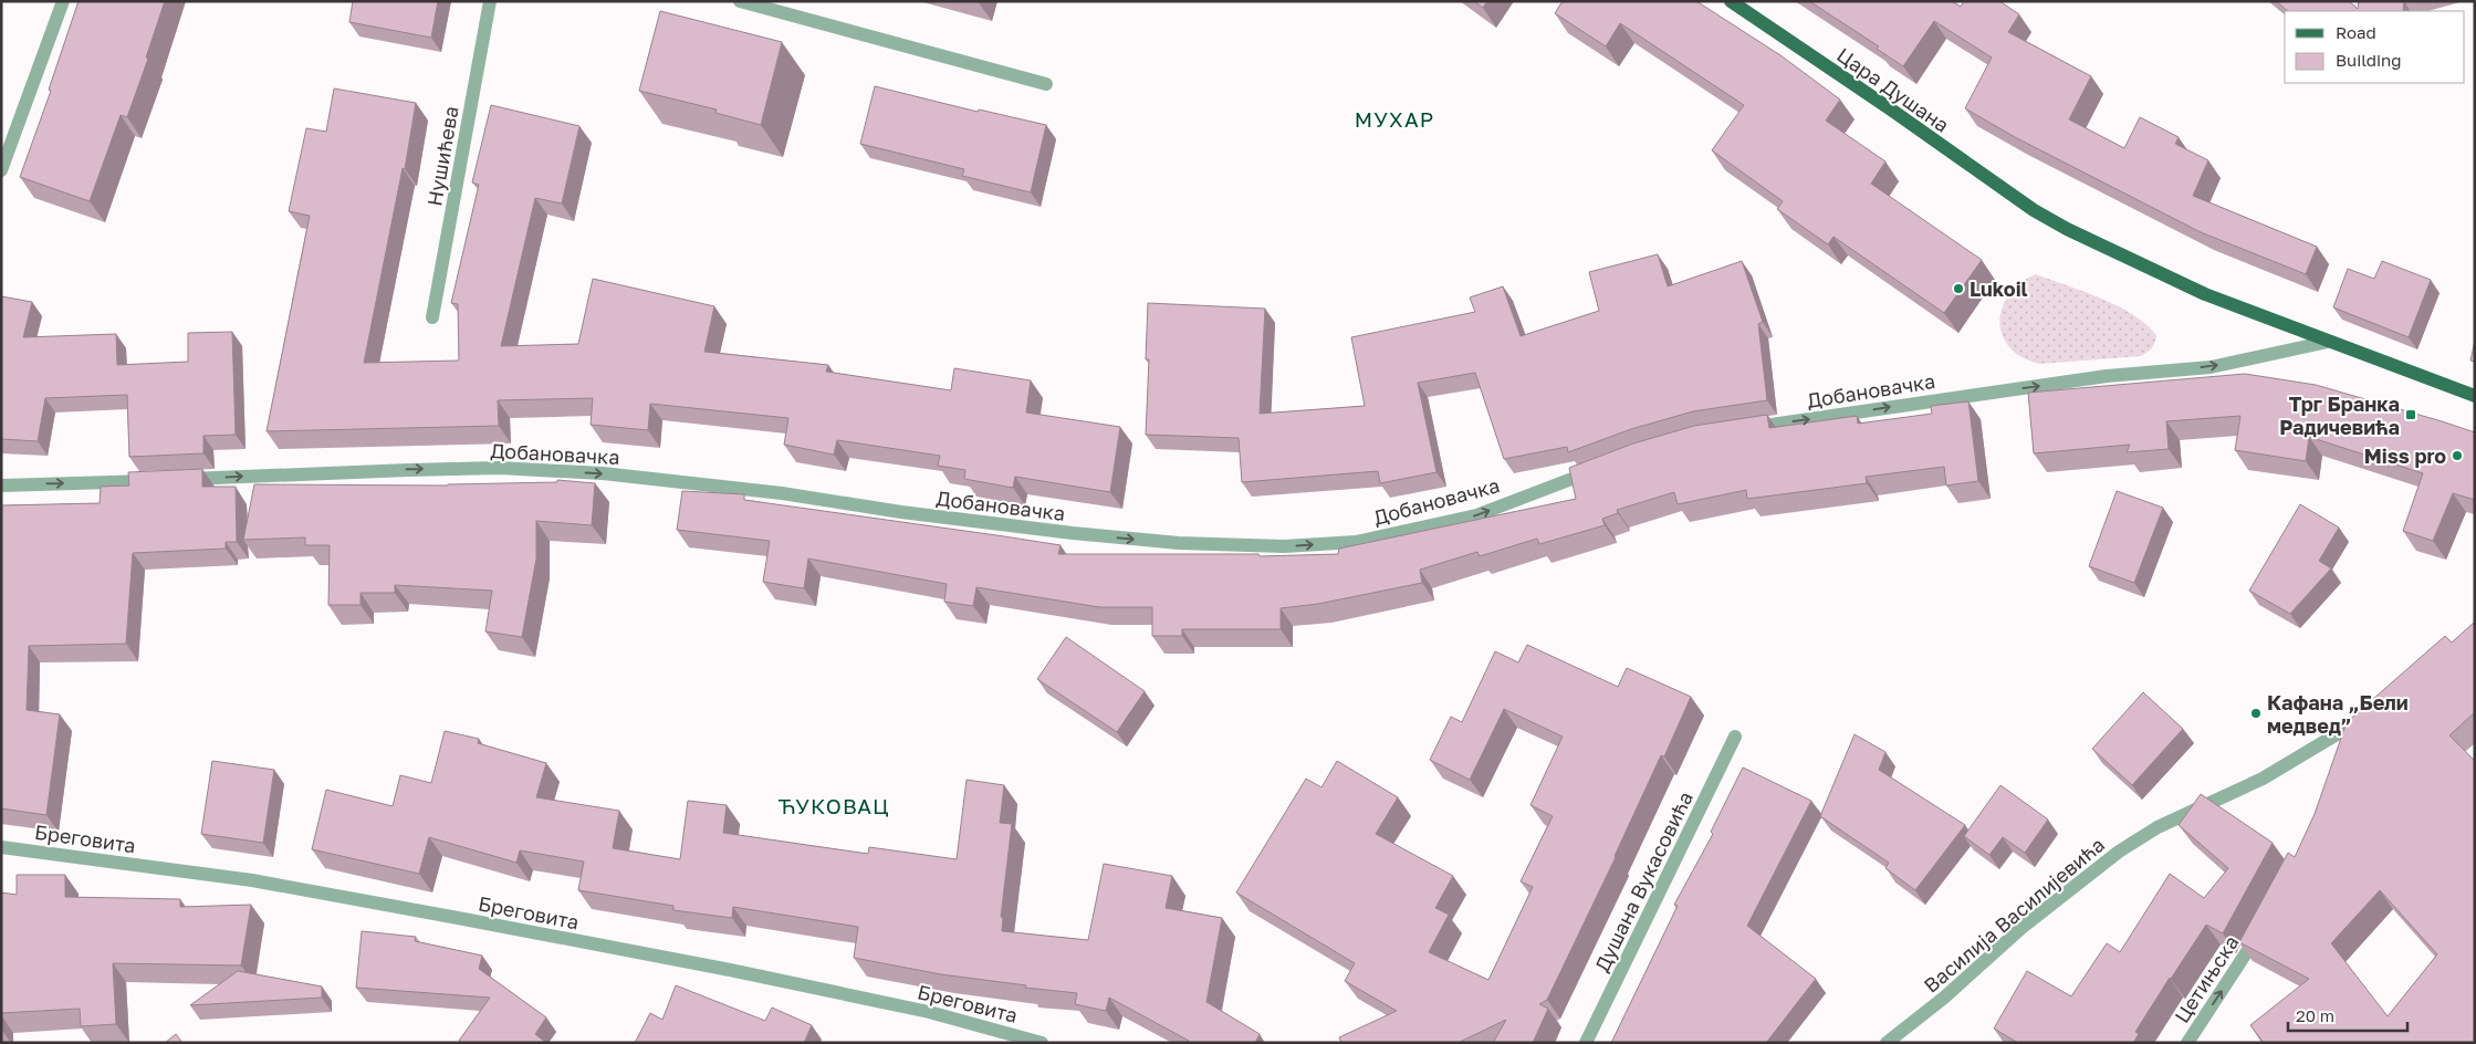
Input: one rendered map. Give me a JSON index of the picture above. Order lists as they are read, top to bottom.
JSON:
{
  "streets": {
    "main road": ["Цара Душана"],
    "street": [
      "Нушићева",
      "Добановачка",
      "Бреговита",
      "Душана Вукасовића",
      "Василија Василијевића",
      "Цетињска"
    ]
  },
  "crossings": [
    ["Цара Душана", "Добановачка"]
  ],
  "one_way": ["Добановачка", "Цетињска"],
  "districts": ["МУХАР", "ЋУКОВАЦ"],
  "places": {
    "other": ["Lukoil", "Miss pro", "Кафана „Бели медвед”"],
    "transit": ["Трг Бранка Радичевића"]
  },
  "legend": ["Road", "Building"],
  "scale_bar": "20 m"
}
